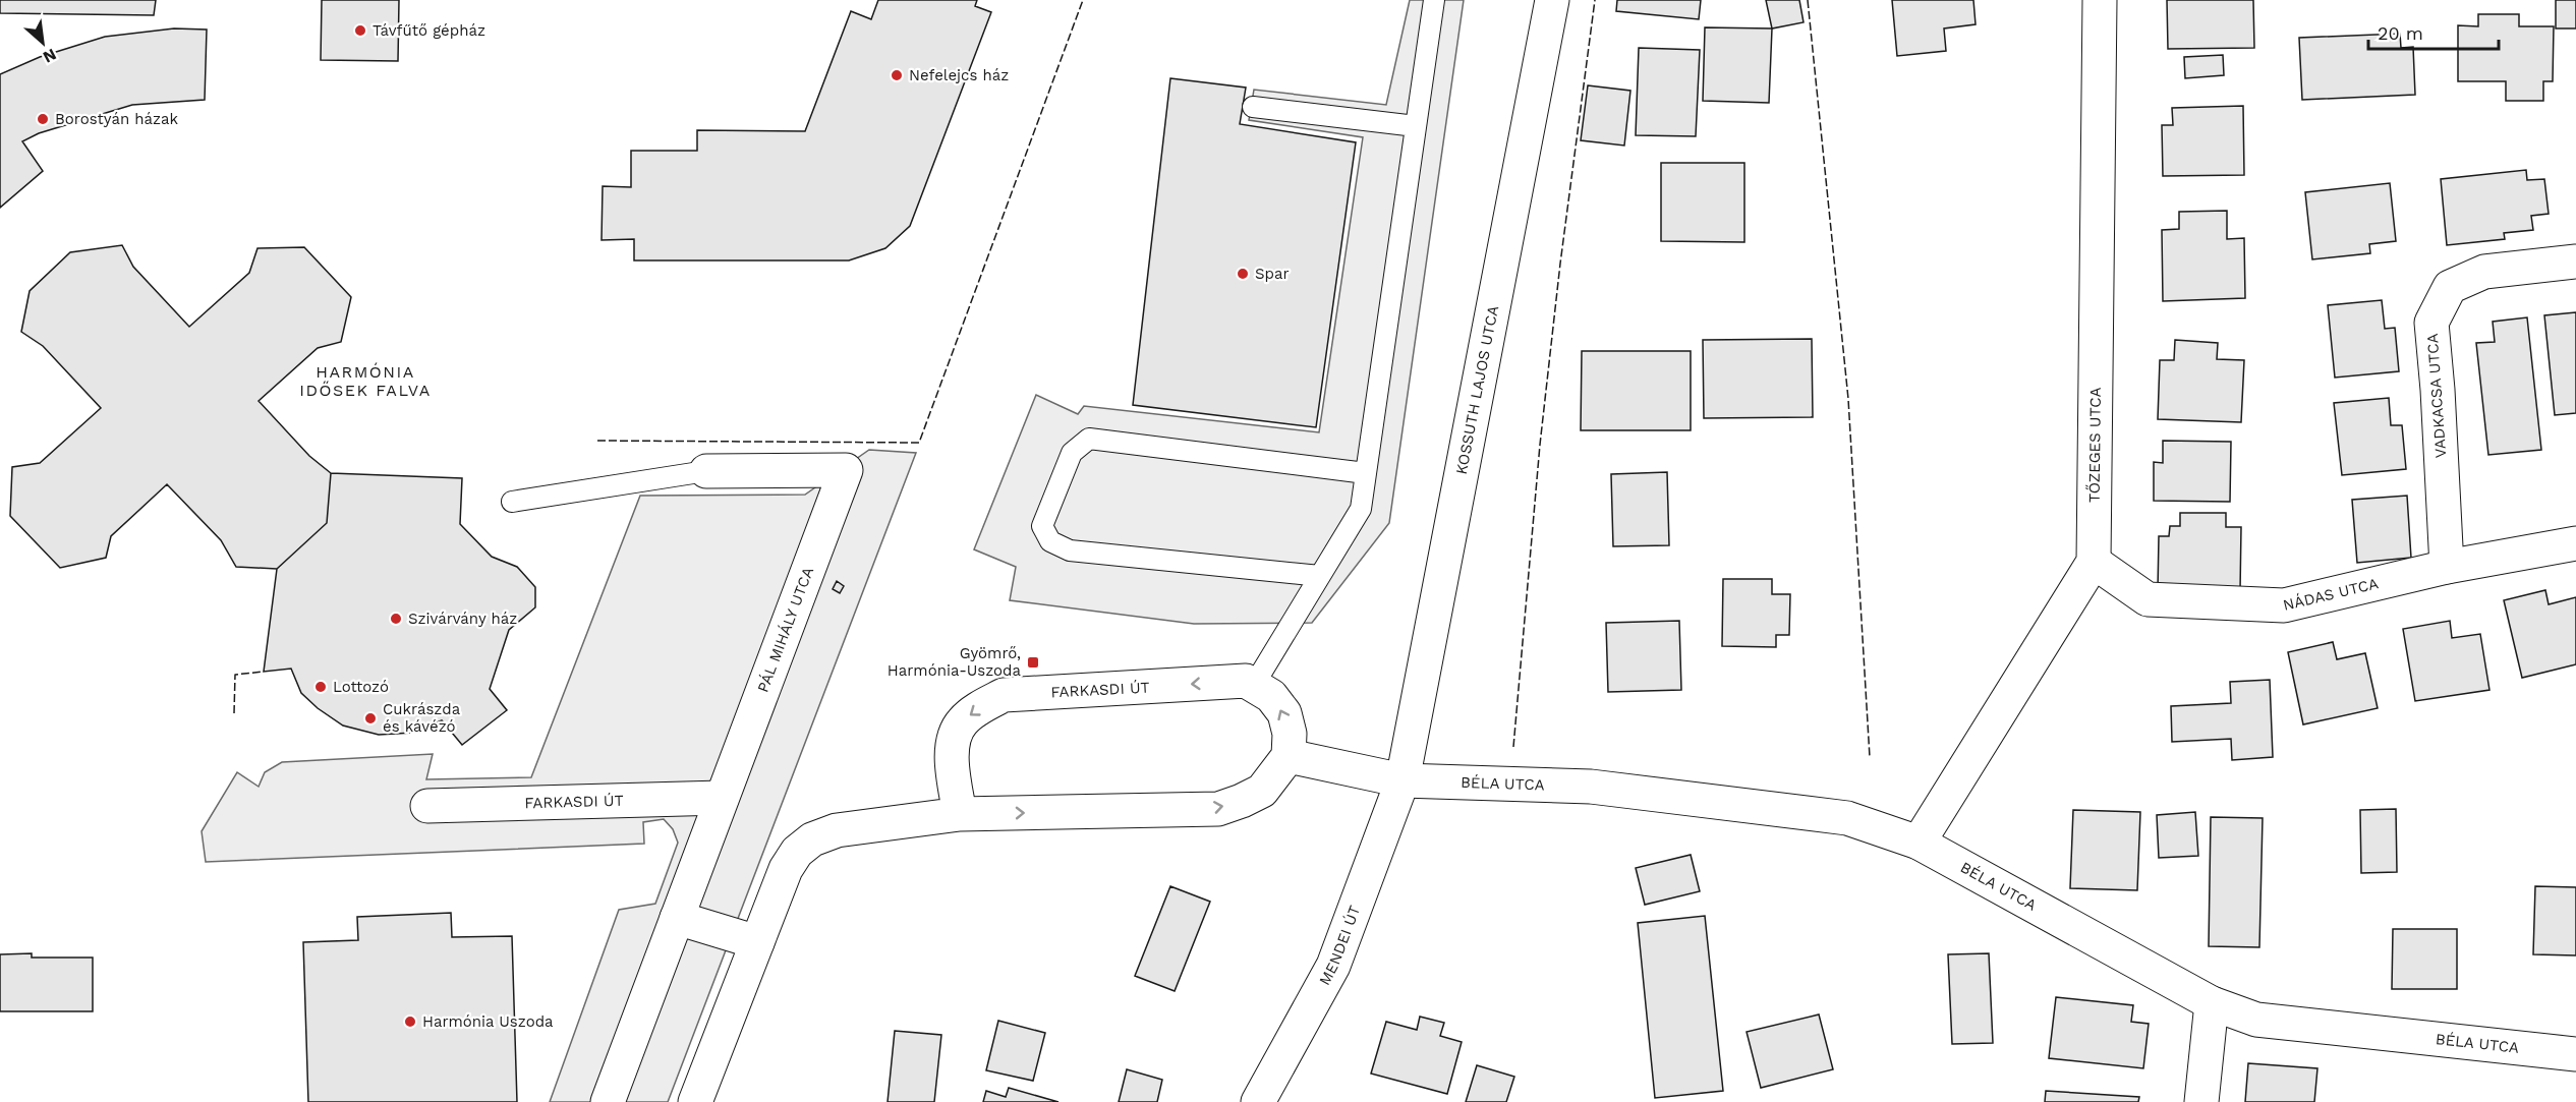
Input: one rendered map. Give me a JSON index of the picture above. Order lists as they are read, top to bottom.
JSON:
{
  "streets": {
    "street": [
      "KOSSUTH LAJOS UTCA",
      "VADKACSA UTCA",
      "TŐZEGES UTCA",
      "NÁDAS UTCA",
      "PÁL MIHÁLY UTCA",
      "FARKASDI ÚT",
      "BÉLA UTCA",
      "MENDEI ÚT"
    ]
  },
  "crossings": [
    ["KOSSUTH LAJOS UTCA", "BÉLA UTCA"],
    ["KOSSUTH LAJOS UTCA", "MENDEI ÚT"],
    ["VADKACSA UTCA", "NÁDAS UTCA"],
    ["TŐZEGES UTCA", "NÁDAS UTCA"],
    ["PÁL MIHÁLY UTCA", "FARKASDI ÚT"],
    ["BÉLA UTCA", "MENDEI ÚT"]
  ],
  "one_way": ["FARKASDI ÚT"],
  "districts": ["HARMÓNIA IDŐSEK FALVA"],
  "places": {
    "other": [
      "Távfűtő gépház",
      "Nefelejcs ház",
      "Borostyán házak",
      "Spar",
      "Szivárvány ház",
      "Lottozó",
      "Cukrászda és kávézó",
      "Harmónia Uszoda"
    ],
    "transit": ["Gyömrő, Harmónia-Uszoda"]
  },
  "scale_bar": "20 m",
  "north": "bottom right"
}
